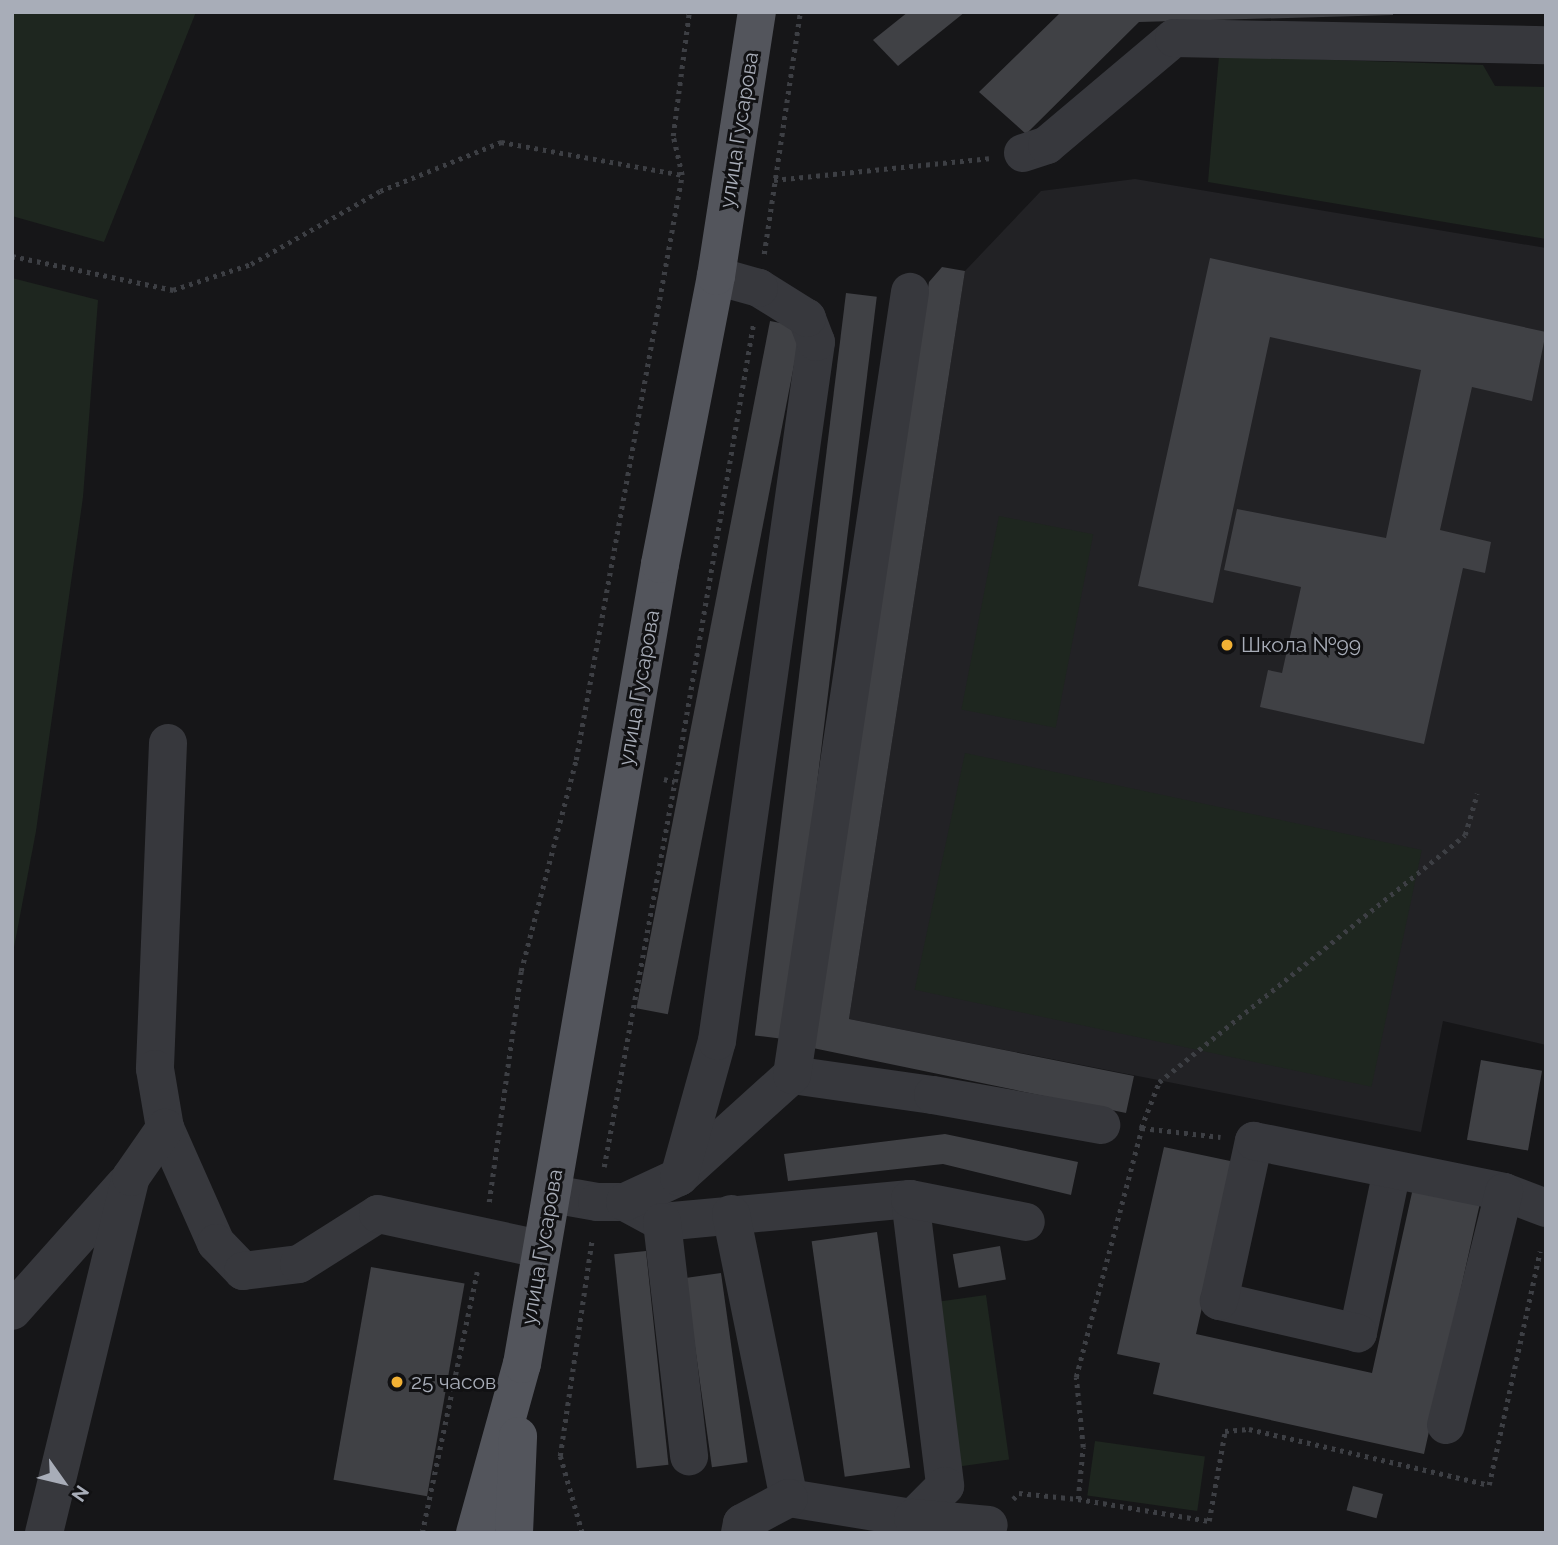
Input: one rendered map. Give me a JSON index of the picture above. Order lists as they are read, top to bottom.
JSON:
{
  "streets": {
    "main road": ["улица Гусарова"]
  },
  "places": ["Школа №99", "25 часов"],
  "north": "bottom right"
}
